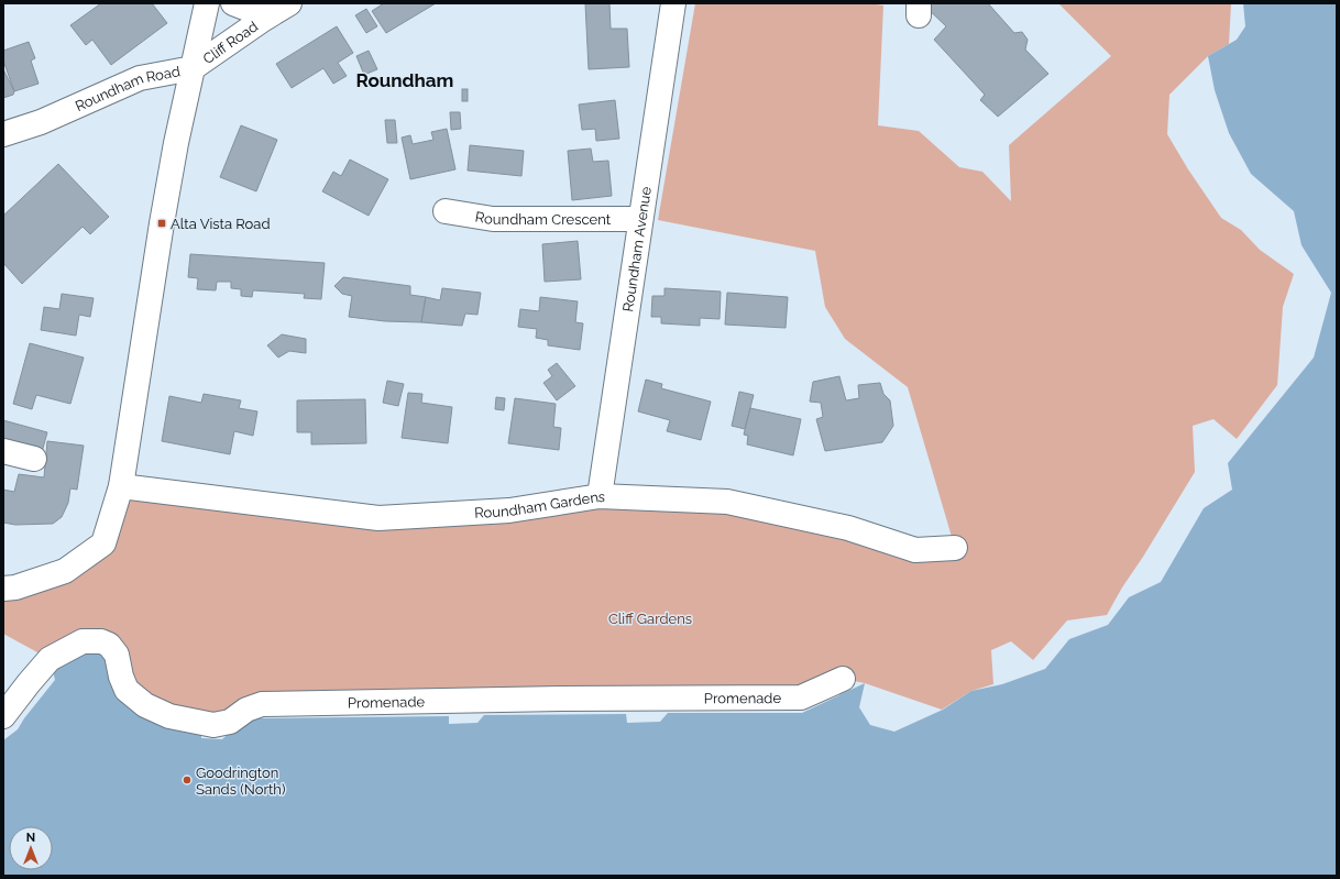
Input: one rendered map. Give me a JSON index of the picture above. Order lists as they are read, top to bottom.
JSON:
{
  "streets": {
    "street": [
      "Cliff Road",
      "Roundham Road",
      "Roundham Crescent",
      "Roundham Avenue",
      "Roundham Gardens",
      "Promenade"
    ]
  },
  "crossings": [
    ["Cliff Road", "Roundham Road"],
    ["Roundham Crescent", "Roundham Avenue"],
    ["Roundham Avenue", "Roundham Gardens"]
  ],
  "districts": ["Roundham"],
  "parks": ["Cliff Gardens"],
  "places": {
    "transit": ["Alta Vista Road"],
    "other": ["Goodrington Sands (North)"]
  },
  "north": "top"
}
